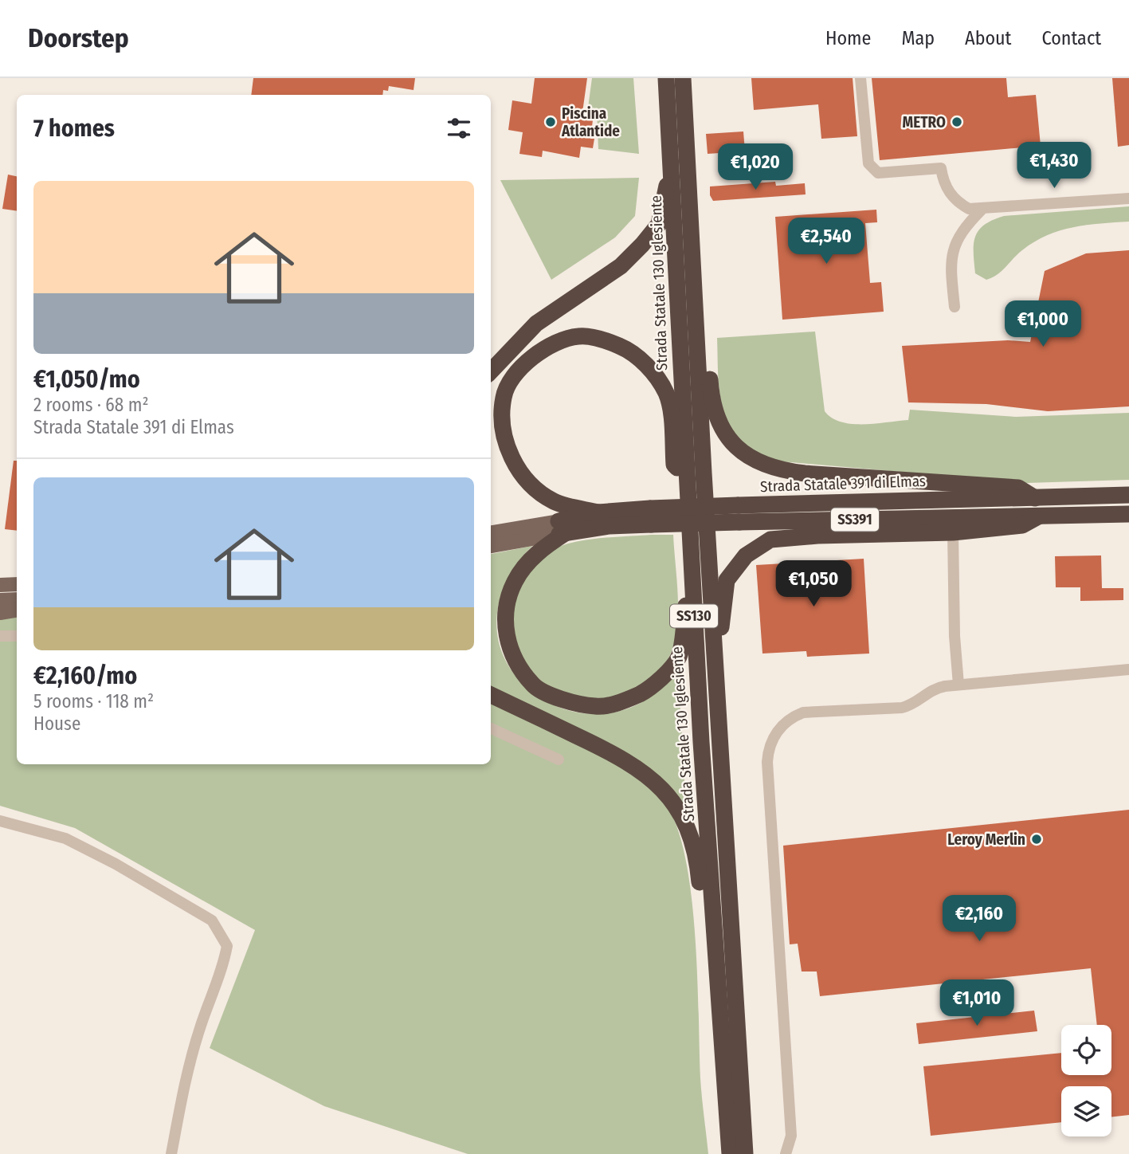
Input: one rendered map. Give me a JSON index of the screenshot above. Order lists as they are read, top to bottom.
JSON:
{
  "streets": {
    "highway": [
      "Strada Statale 130 Iglesiente",
      "Strada Statale 391 di Elmas",
      "SS391",
      "SS130"
    ]
  },
  "places": ["Piscina Atlantide", "METRO", "Leroy Merlin"],
  "page": {
    "header": "Doorstep",
    "nav": [
      "Home",
      "Map",
      "About",
      "Contact"
    ],
    "heading": "7 homes",
    "price": [
      "€1,430",
      "€1,020",
      "€2,540",
      "€1,000",
      "€1,050",
      "€2,160",
      "€1,010"
    ],
    "list": [
      {
        "name": "€1,050/mo",
        "note": "2 rooms · 68 m² · Strada Statale 391 di Elmas"
      },
      {
        "name": "€2,160/mo",
        "note": "5 rooms · 118 m² · House"
      }
    ]
  }
}
